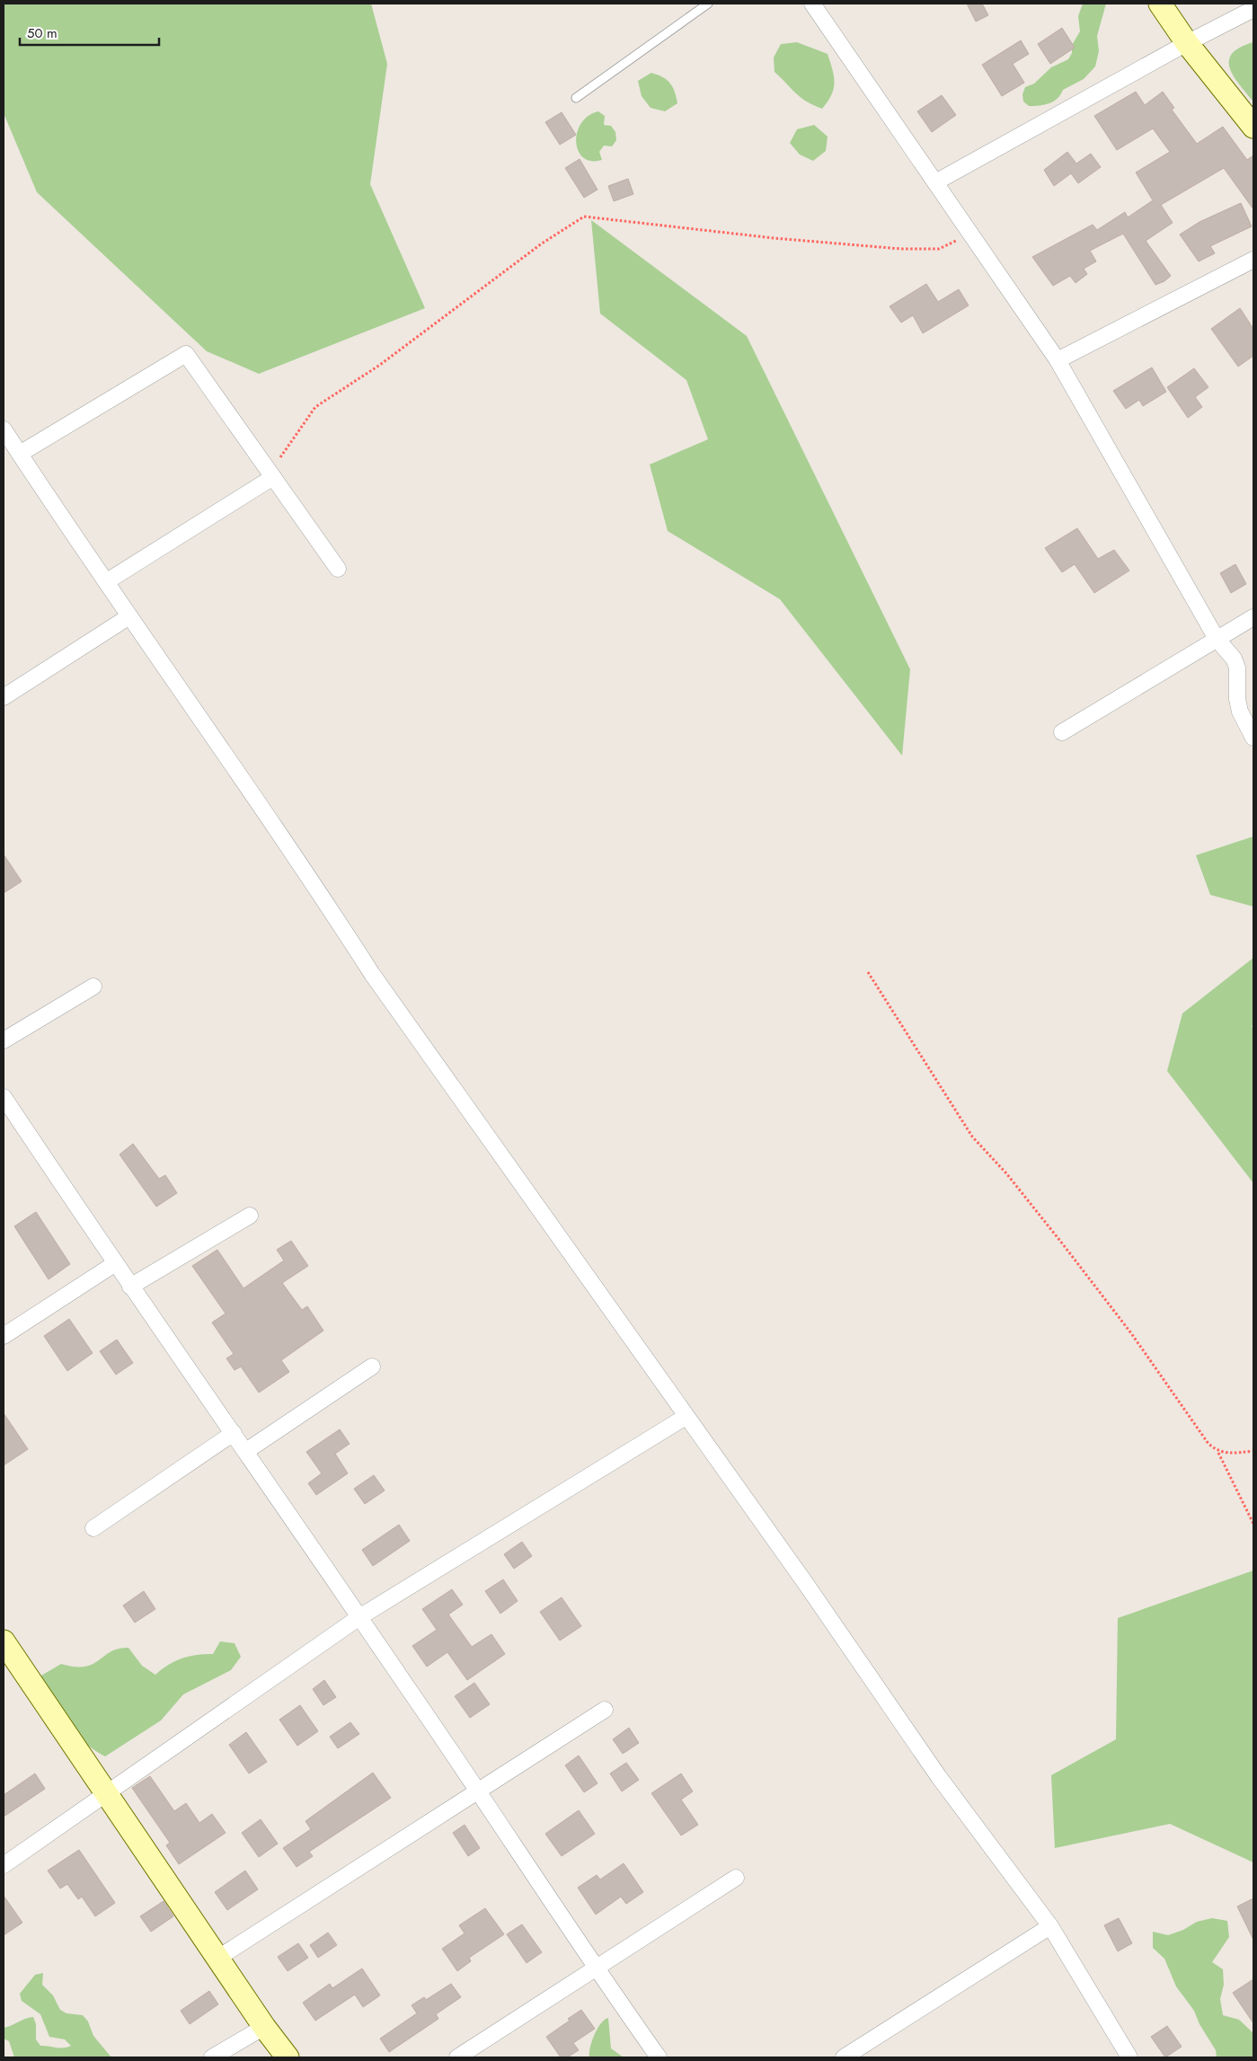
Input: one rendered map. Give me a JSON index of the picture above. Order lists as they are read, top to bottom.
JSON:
{
  "scale_bar": "50 m"
}
